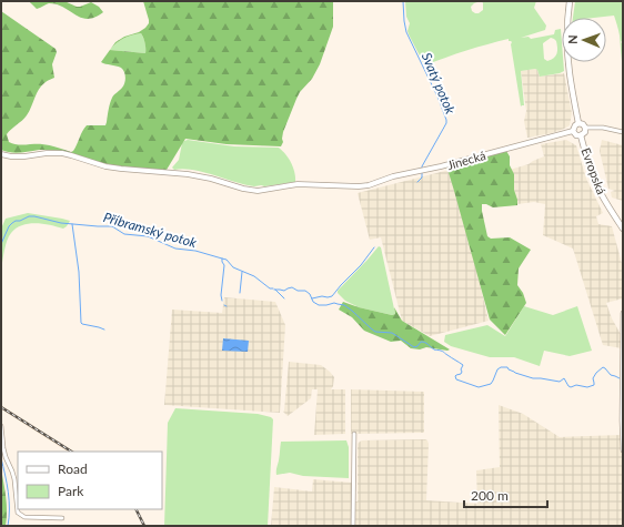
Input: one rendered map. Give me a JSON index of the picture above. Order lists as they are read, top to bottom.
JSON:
{
  "streets": {
    "main road": ["Jinecká", "Evropská"]
  },
  "crossings": [
    ["Jinecká", "Evropská"]
  ],
  "water": ["Svatý potok", "Příbramský potok"],
  "legend": ["Road", "Park"],
  "scale_bar": "200 m",
  "north": "left"
}
